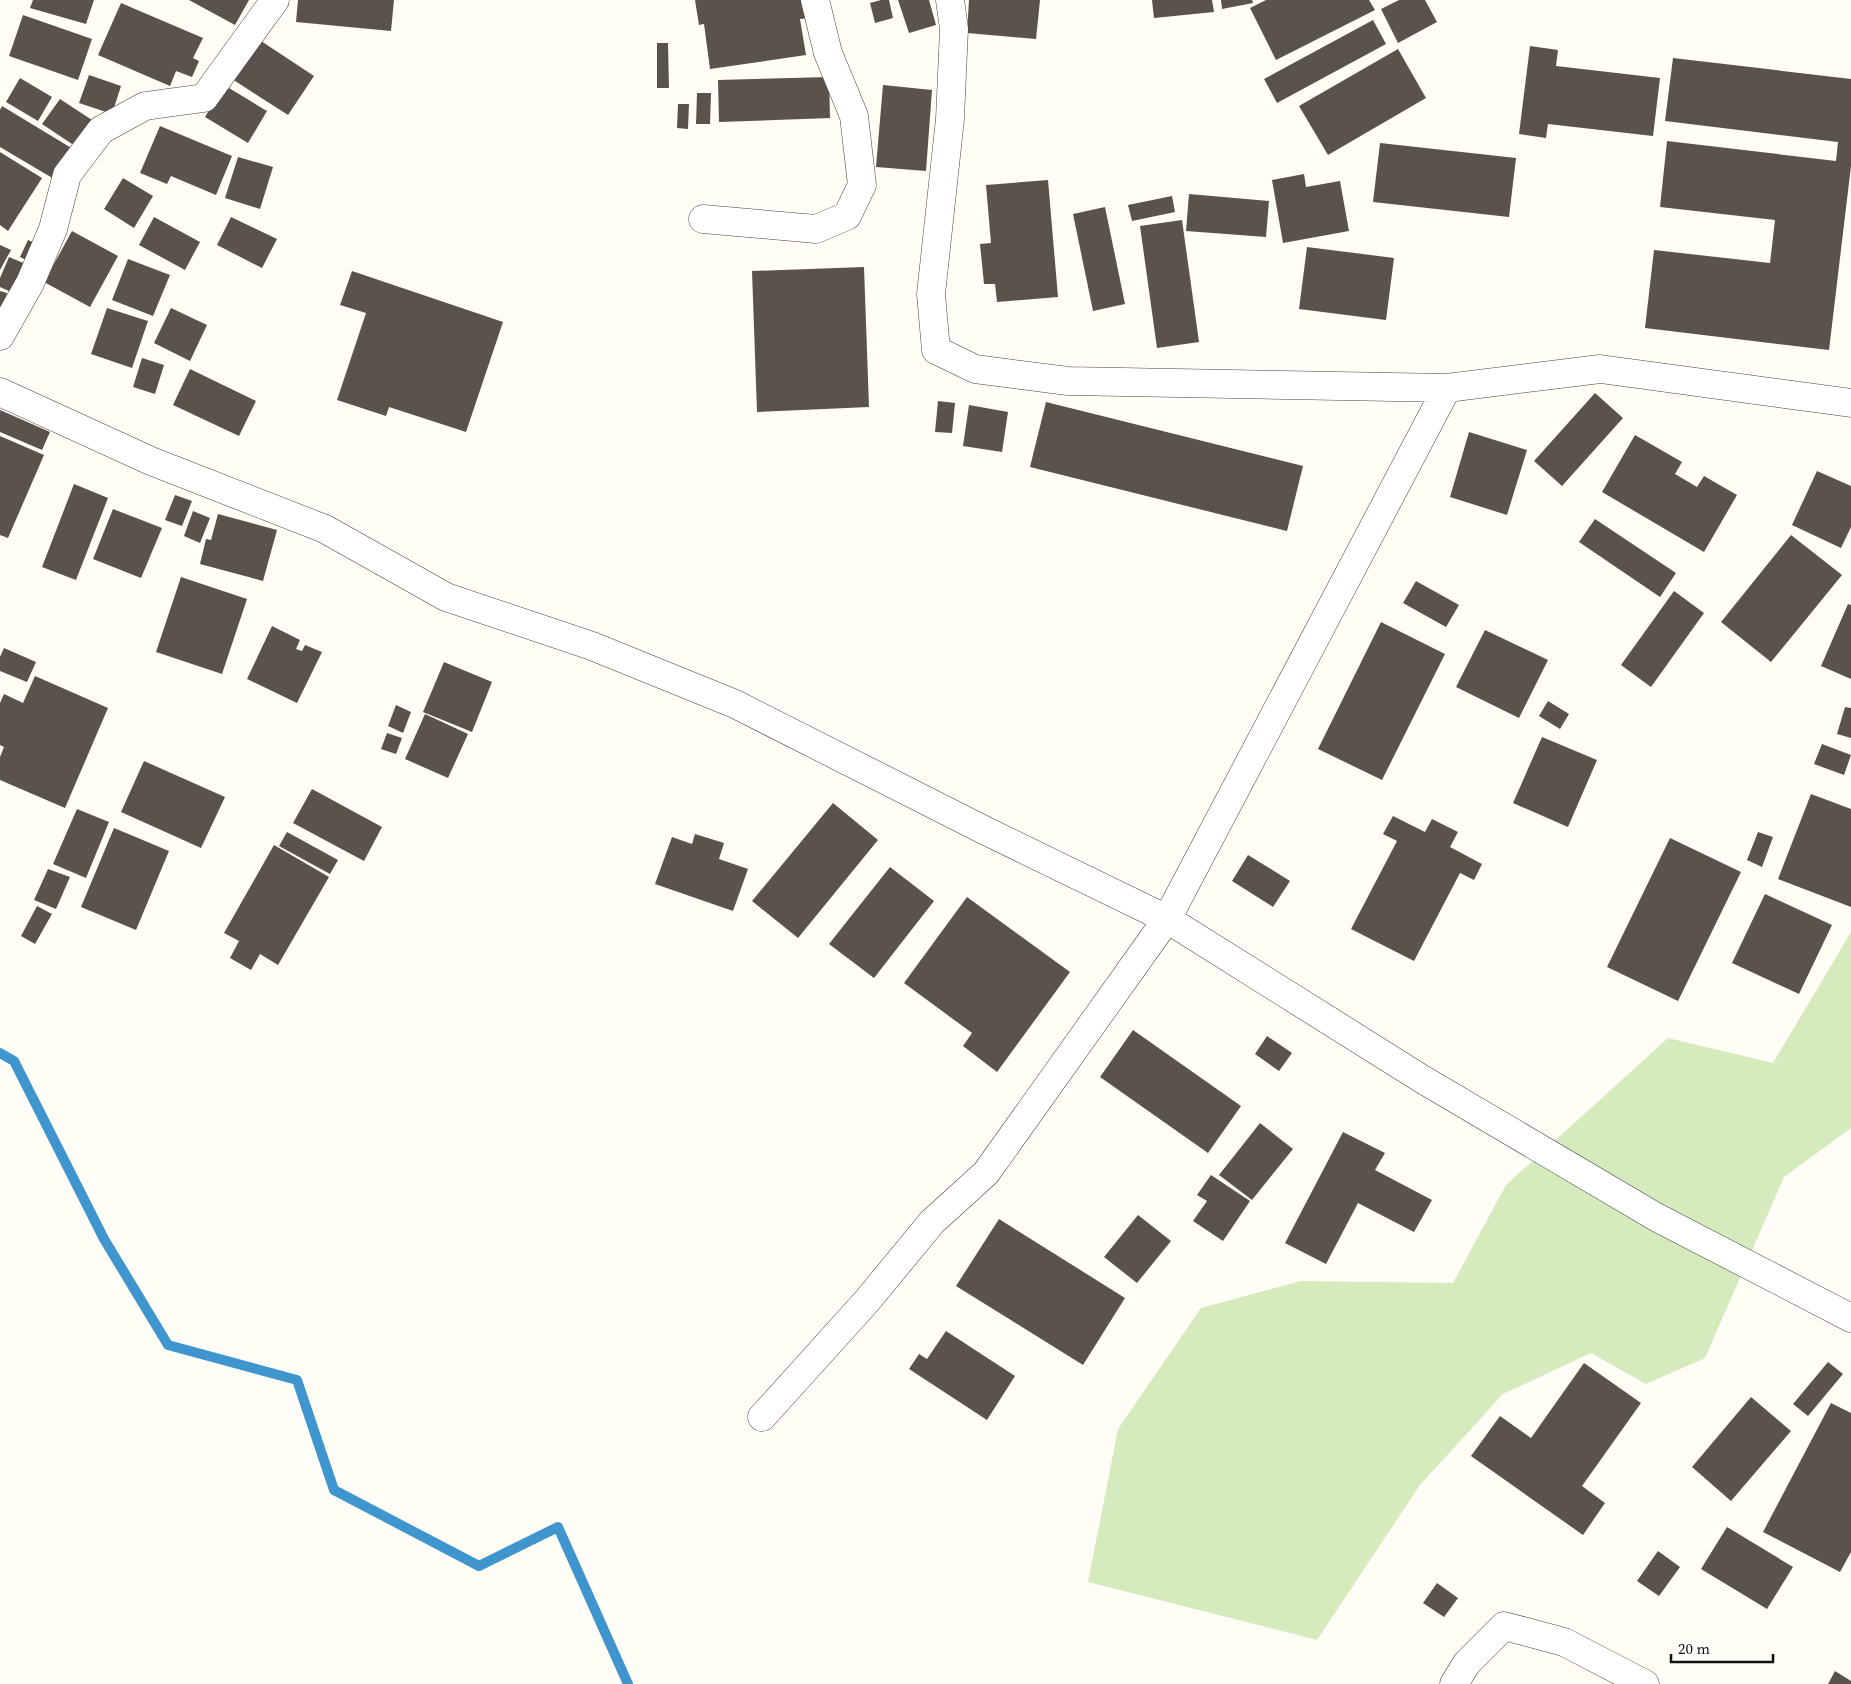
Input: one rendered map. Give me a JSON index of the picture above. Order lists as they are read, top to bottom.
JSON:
{
  "scale_bar": "20 m"
}
